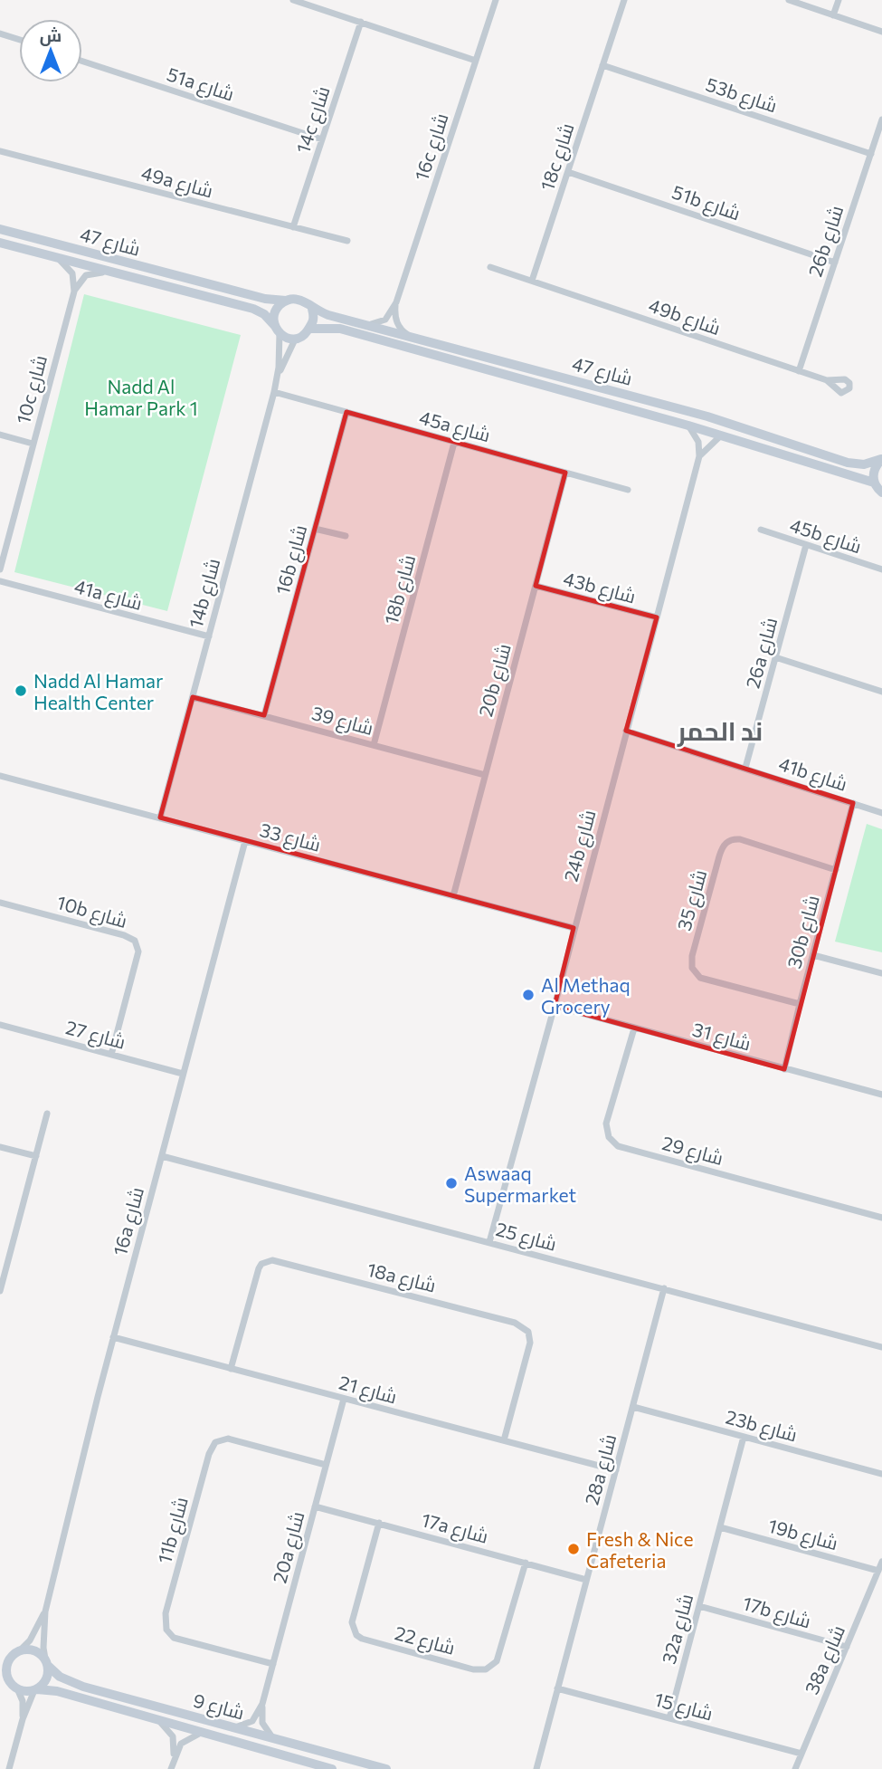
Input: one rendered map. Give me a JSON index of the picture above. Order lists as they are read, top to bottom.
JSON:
{
  "streets": {
    "street": [
      "51a شارع",
      "53b شارع",
      "14c شارع",
      "16c شارع",
      "18c شارع",
      "49a شارع",
      "51b شارع",
      "شارع 47",
      "26b شارع",
      "49b شارع",
      "10c شارع",
      "45a شارع",
      "45b شارع",
      "16b شارع",
      "43b شارع",
      "18b شارع",
      "14b شارع",
      "41a شارع",
      "26a شارع",
      "20b شارع",
      "شارع 39",
      "41b شارع",
      "شارع 33",
      "24b شارع",
      "شارع 35",
      "10b شارع",
      "30b شارع",
      "شارع 27",
      "شارع 31",
      "شارع 29",
      "16a شارع",
      "شارع 25",
      "18a شارع",
      "شارع 21",
      "23b شارع",
      "28a شارع",
      "17a شارع",
      "11b شارع",
      "19b شارع",
      "20a شارع",
      "17b شارع",
      "32a شارع",
      "شارع 22",
      "38a شارع",
      "شارع 9",
      "شارع 15"
    ]
  },
  "crossings": [
    ["51a شارع", "14c شارع"],
    ["53b شارع", "18c شارع"],
    ["53b شارع", "26b شارع"],
    ["14c شارع", "49a شارع"],
    ["16c شارع", "شارع 47"],
    ["18c شارع", "51b شارع"],
    ["18c شارع", "49b شارع"],
    ["51b شارع", "26b شارع"],
    ["شارع 47", "14b شارع"],
    ["26b شارع", "49b شارع"],
    ["45a شارع", "16b شارع"],
    ["45a شارع", "18b شارع"],
    ["45a شارع", "14b شارع"],
    ["45a شارع", "20b شارع"],
    ["45b شارع", "26a شارع"],
    ["16b شارع", "شارع 39"],
    ["43b شارع", "20b شارع"],
    ["43b شارع", "24b شارع"],
    ["18b شارع", "شارع 39"],
    ["14b شارع", "41a شارع"],
    ["14b شارع", "شارع 39"],
    ["14b شارع", "شارع 33"],
    ["26a شارع", "41b شارع"],
    ["20b شارع", "شارع 39"],
    ["20b شارع", "شارع 33"],
    ["41b شارع", "24b شارع"],
    ["41b شارع", "30b شارع"],
    ["شارع 33", "24b شارع"],
    ["شارع 33", "16a شارع"],
    ["24b شارع", "شارع 31"],
    ["24b شارع", "شارع 25"],
    ["شارع 35", "30b شارع"],
    ["10b شارع", "شارع 27"],
    ["30b شارع", "شارع 31"],
    ["شارع 27", "16a شارع"],
    ["شارع 31", "شارع 29"],
    ["16a شارع", "شارع 25"],
    ["16a شارع", "شارع 21"],
    ["16a شارع", "شارع 9"],
    ["شارع 25", "28a شارع"],
    ["18a شارع", "شارع 21"],
    ["شارع 21", "28a شارع"],
    ["شارع 21", "20a شارع"],
    ["23b شارع", "28a شارع"],
    ["23b شارع", "32a شارع"],
    ["28a شارع", "17a شارع"],
    ["28a شارع", "شارع 15"],
    ["17a شارع", "20a شارع"],
    ["17a شارع", "شارع 22"],
    ["11b شارع", "20a شارع"],
    ["19b شارع", "32a شارع"],
    ["19b شارع", "38a شارع"],
    ["20a شارع", "شارع 9"],
    ["17b شارع", "32a شارع"],
    ["17b شارع", "38a شارع"],
    ["32a شارع", "شارع 15"],
    ["38a شارع", "شارع 15"]
  ],
  "districts": ["ند الحمر"],
  "parks": ["Nadd Al Hamar Park 1"],
  "places": [
    "Nadd Al Hamar Health Center",
    "Al Methaq Grocery",
    "Aswaaq Supermarket",
    "Fresh & Nice Cafeteria"
  ],
  "north": "top"
}
